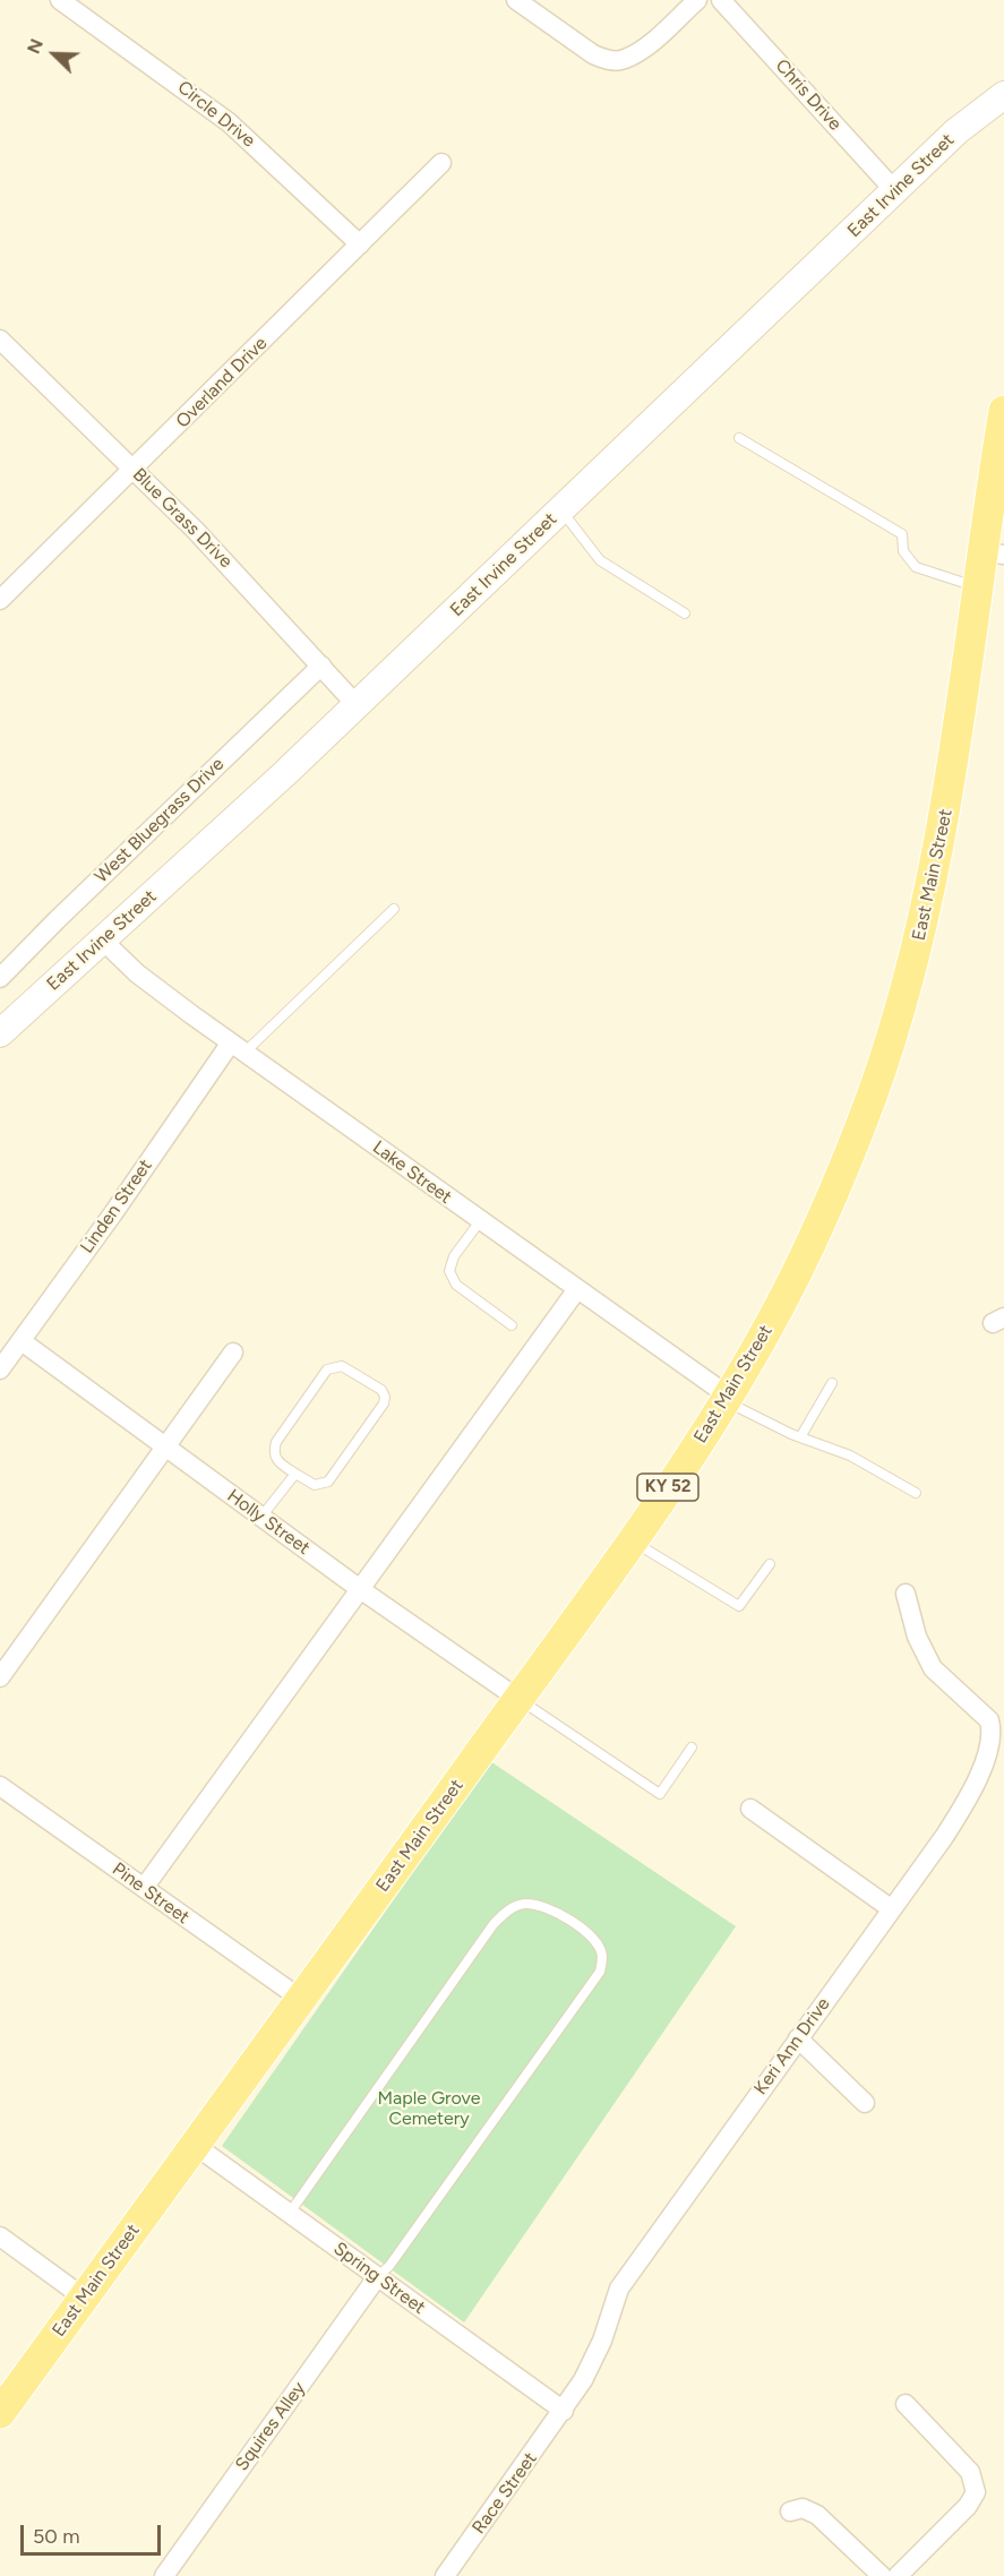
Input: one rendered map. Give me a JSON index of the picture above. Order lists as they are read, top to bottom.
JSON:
{
  "streets": {
    "main road": ["East Main Street", "KY 52"],
    "street": [
      "Chris Drive",
      "Circle Drive",
      "East Irvine Street",
      "Overland Drive",
      "Blue Grass Drive",
      "West Bluegrass Drive",
      "Lake Street",
      "Linden Street",
      "Holly Street",
      "Pine Street",
      "Keri Ann Drive",
      "Spring Street",
      "Squires Alley",
      "Race Street"
    ]
  },
  "crossings": [
    ["Chris Drive", "East Irvine Street"],
    ["Circle Drive", "Overland Drive"],
    ["East Irvine Street", "Blue Grass Drive"],
    ["East Irvine Street", "Lake Street"],
    ["Overland Drive", "Blue Grass Drive"],
    ["Blue Grass Drive", "West Bluegrass Drive"],
    ["East Main Street", "Lake Street"],
    ["East Main Street", "Holly Street"],
    ["East Main Street", "Pine Street"],
    ["East Main Street", "Spring Street"],
    ["Lake Street", "Linden Street"],
    ["Linden Street", "Holly Street"],
    ["Keri Ann Drive", "Spring Street"],
    ["Keri Ann Drive", "Race Street"],
    ["Spring Street", "Squires Alley"],
    ["Spring Street", "Race Street"]
  ],
  "parks": ["Maple Grove Cemetery"],
  "scale_bar": "50 m",
  "north": "top left"
}
